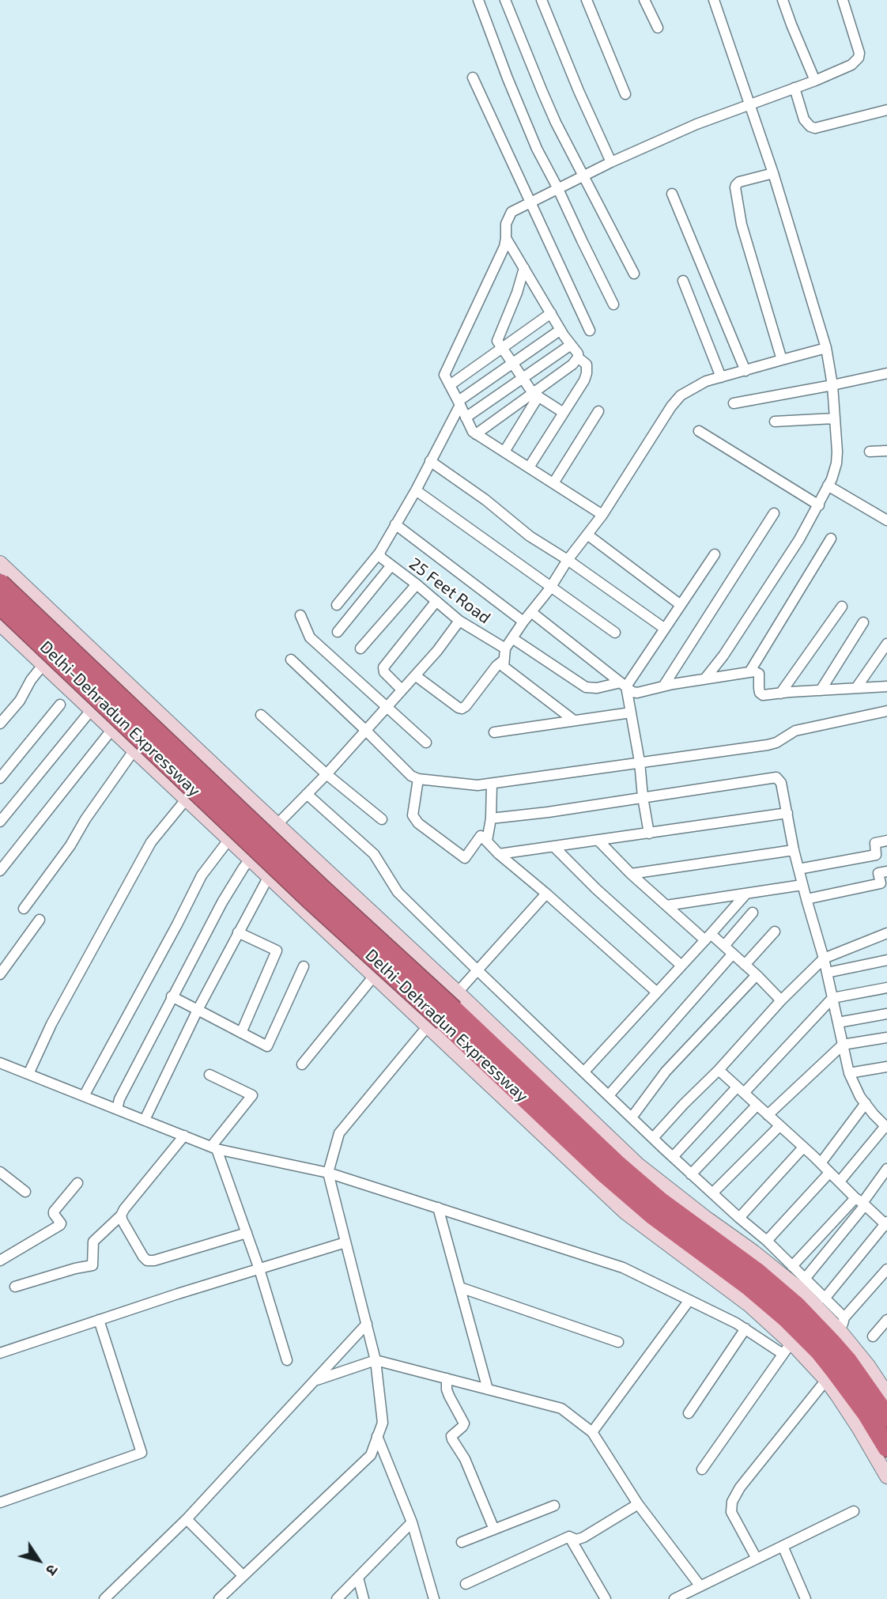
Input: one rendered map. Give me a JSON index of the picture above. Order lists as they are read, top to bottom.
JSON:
{
  "streets": {
    "highway": ["Delhi-Dehradun Expressway"],
    "street": ["25 Feet Road"]
  },
  "north": "bottom right"
}
